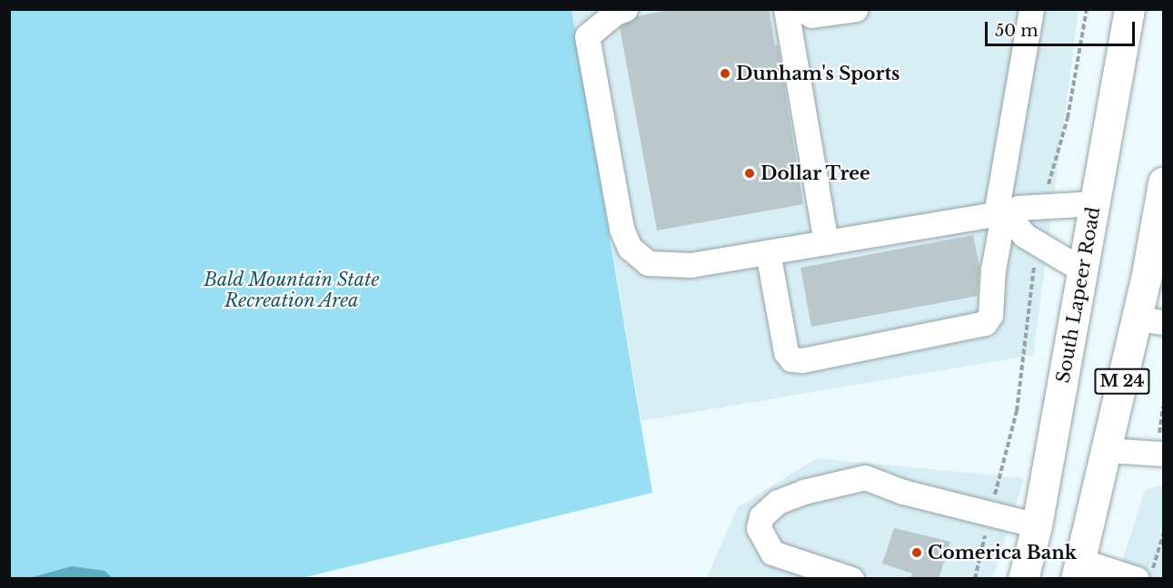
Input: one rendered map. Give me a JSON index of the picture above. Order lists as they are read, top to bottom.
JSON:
{
  "streets": {
    "main road": ["South Lapeer Road", "M 24"]
  },
  "parks": ["Bald Mountain State Recreation Area"],
  "places": ["Dunham's Sports", "Dollar Tree", "Comerica Bank"],
  "scale_bar": "50 m"
}
